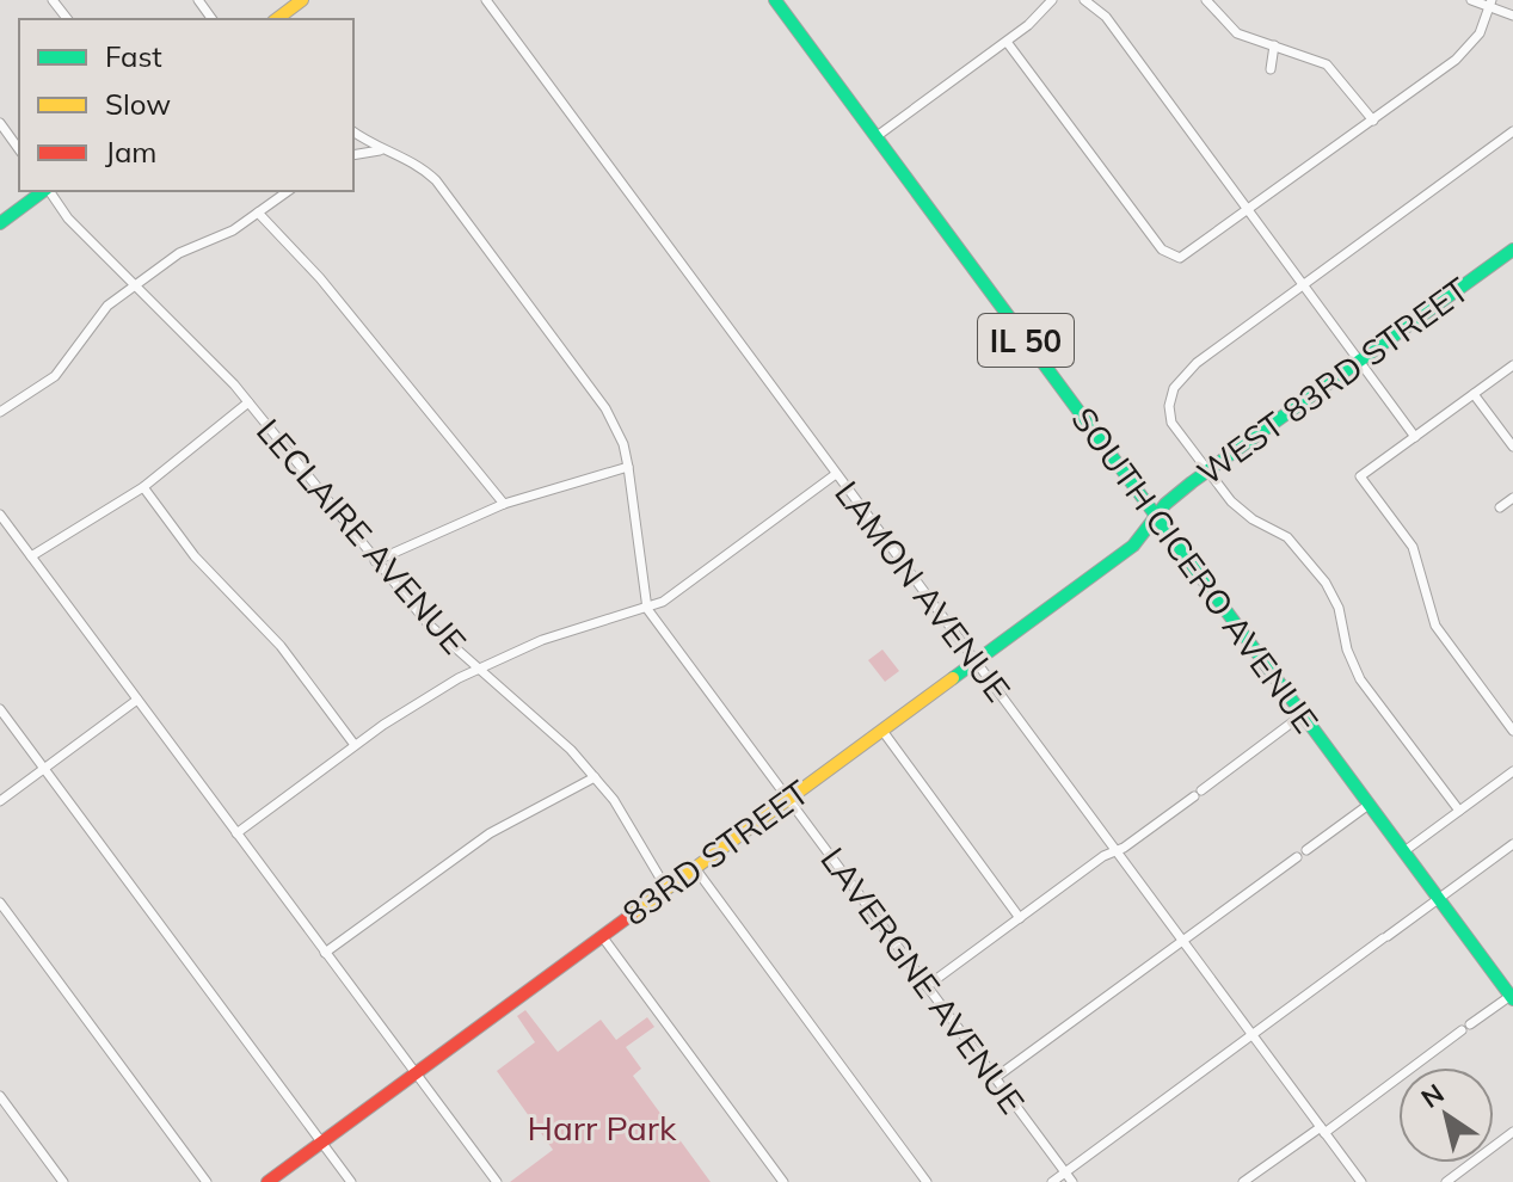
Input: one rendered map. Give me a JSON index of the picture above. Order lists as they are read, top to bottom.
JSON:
{
  "streets": {
    "street": [
      "IL 50",
      "WEST 83RD STREET",
      "LECLAIRE AVENUE",
      "SOUTH CICERO AVENUE",
      "LAMON AVENUE",
      "83RD STREET",
      "LAVERGNE AVENUE"
    ]
  },
  "crossings": [
    ["WEST 83RD STREET", "SOUTH CICERO AVENUE"],
    ["WEST 83RD STREET", "83RD STREET"],
    ["LECLAIRE AVENUE", "83RD STREET"],
    ["SOUTH CICERO AVENUE", "83RD STREET"],
    ["LAMON AVENUE", "83RD STREET"],
    ["83RD STREET", "LAVERGNE AVENUE"]
  ],
  "parks": ["Harr Park"],
  "legend": ["Fast", "Slow", "Jam"],
  "north": "top left"
}
